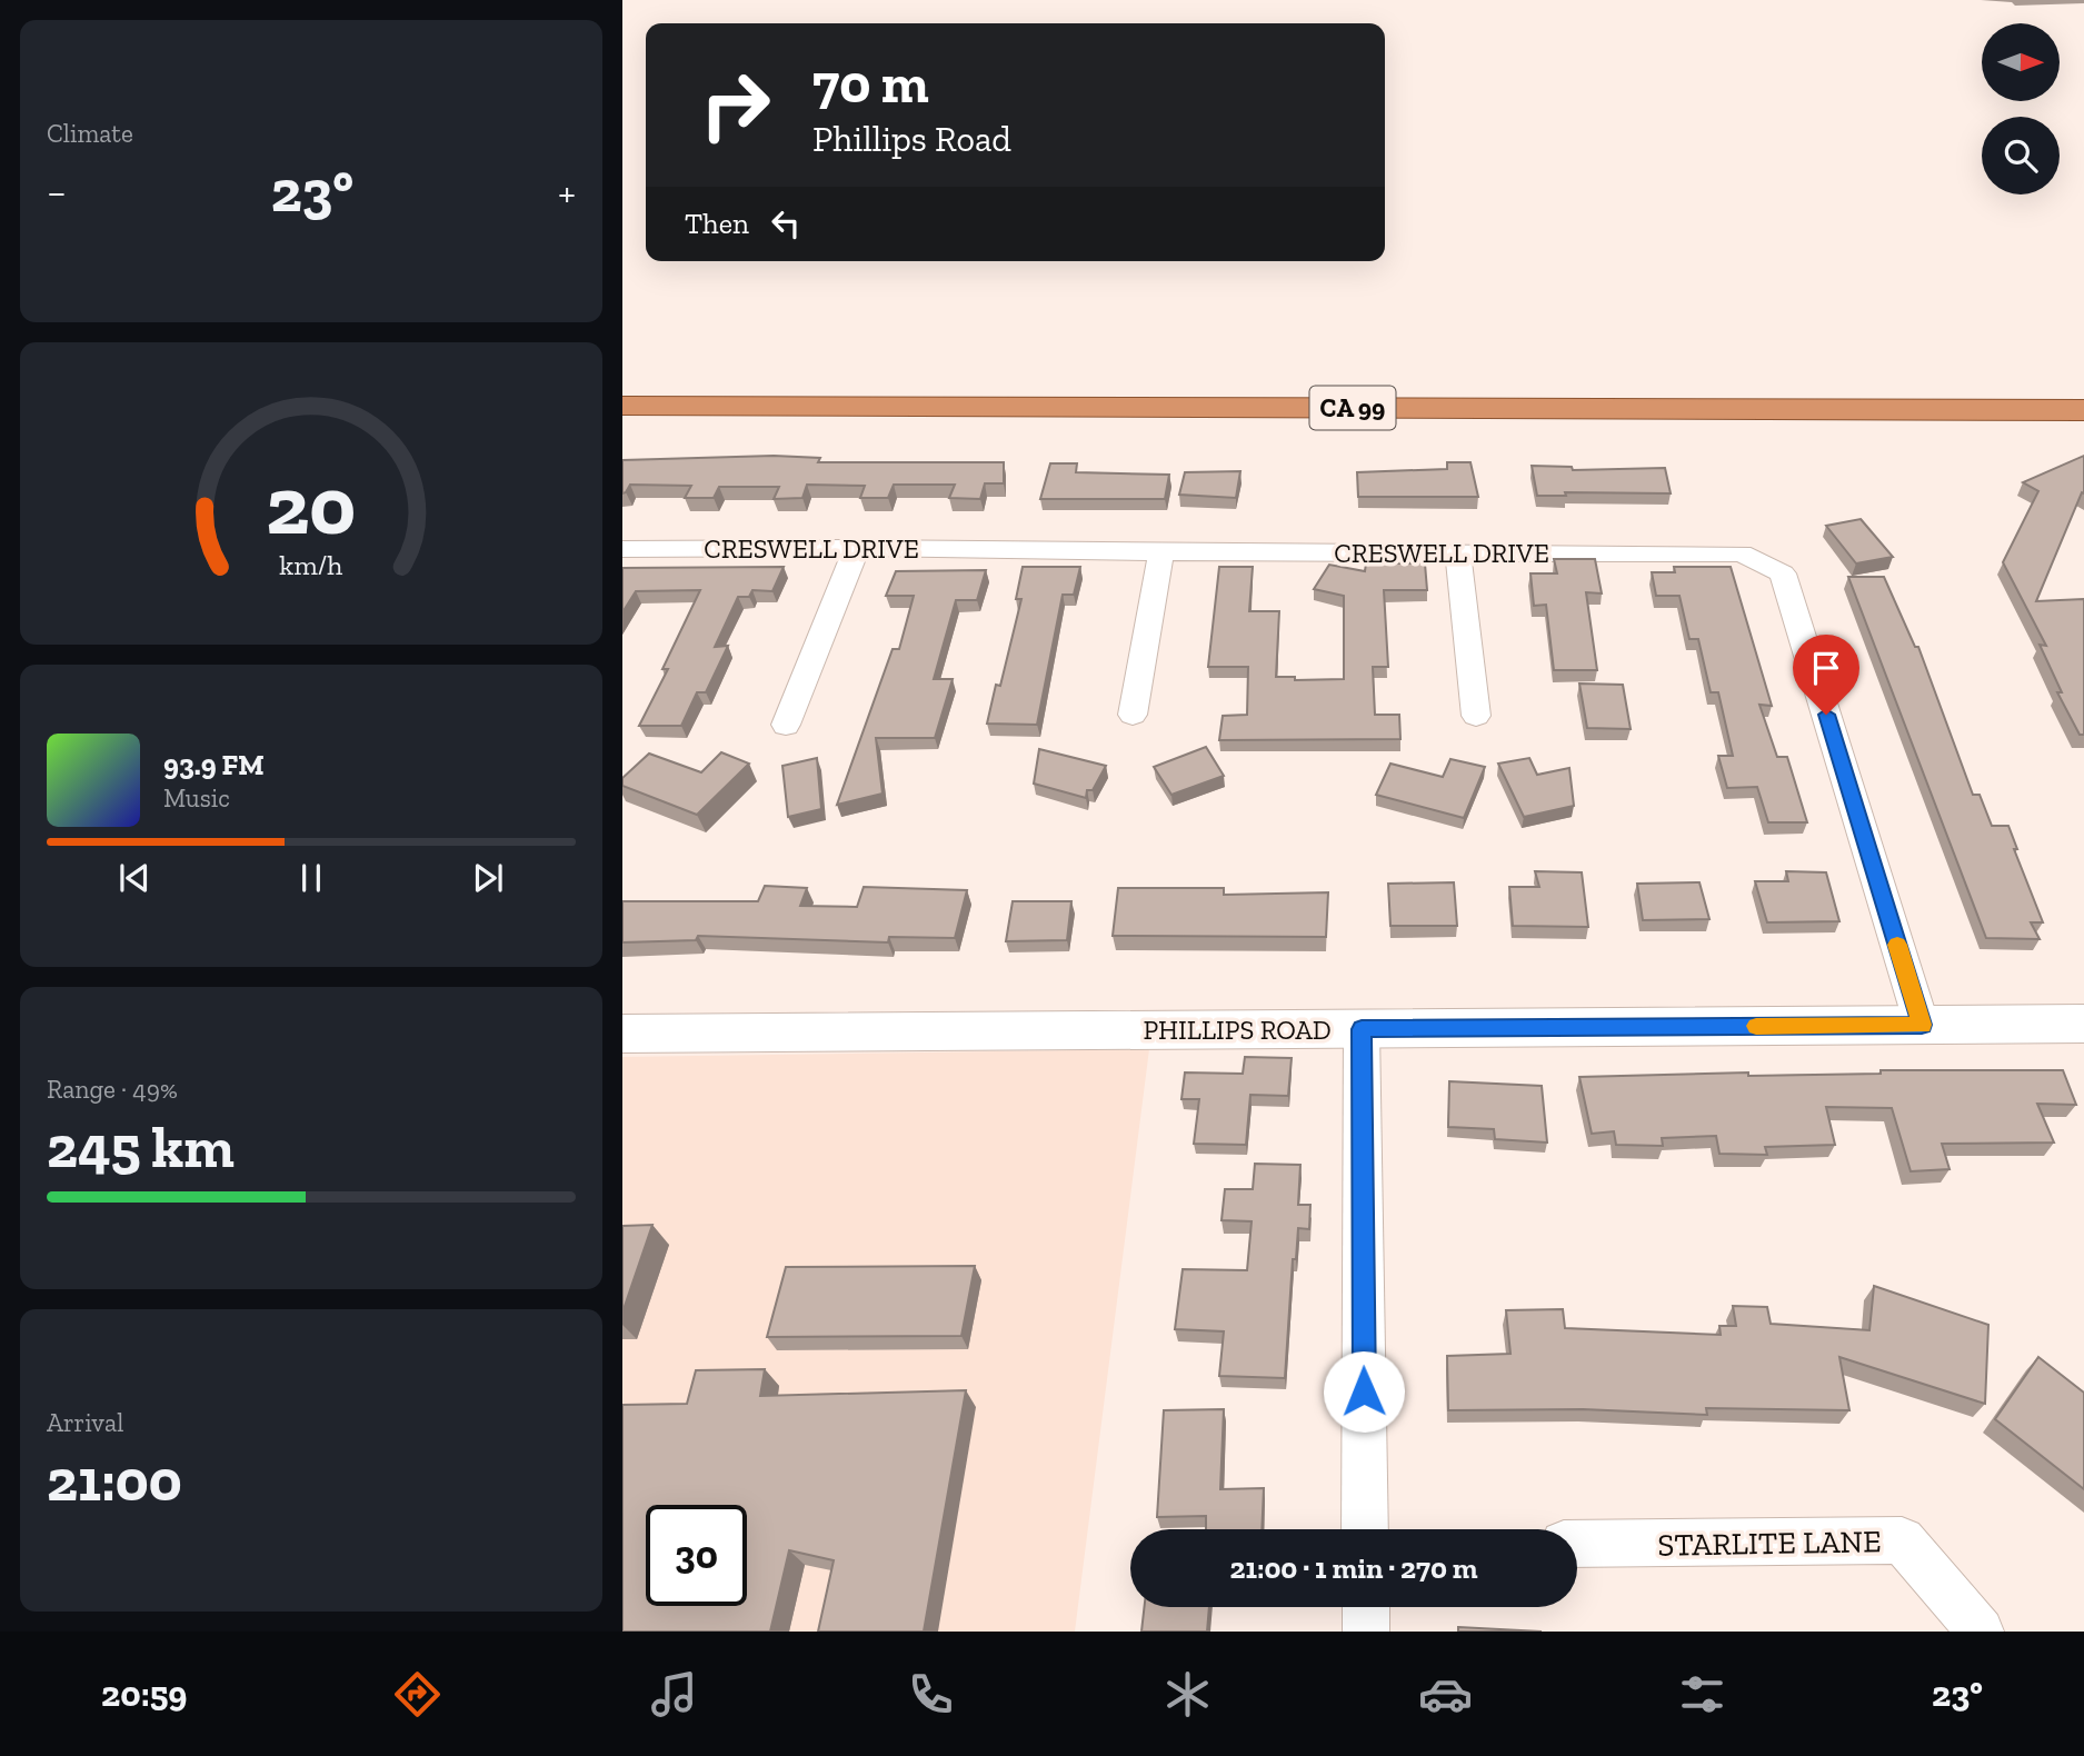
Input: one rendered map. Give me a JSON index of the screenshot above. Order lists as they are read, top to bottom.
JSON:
{
  "streets": {
    "highway": ["CA 99"],
    "street": ["CRESWELL DRIVE", "PHILLIPS ROAD", "STARLITE LANE"]
  },
  "crossings": [
    ["CRESWELL DRIVE", "PHILLIPS ROAD"]
  ],
  "north": "right",
  "page": {
    "tile": [
      "Climate",
      ["Range · 49%", "245 km"],
      ["Arrival", "21:00"]
    ],
    "turn": ["70 m", "Phillips Road"],
    "heat": ["−", "23°", "+"],
    "then": "Then",
    "song": ["93.9 FM", "Music"],
    "limit": "30",
    "trip": "21:00 · 1 min · 270 m",
    "tabs": ["20:59", "23°"],
    "gauge": ["20", "km/h"]
  }
}
